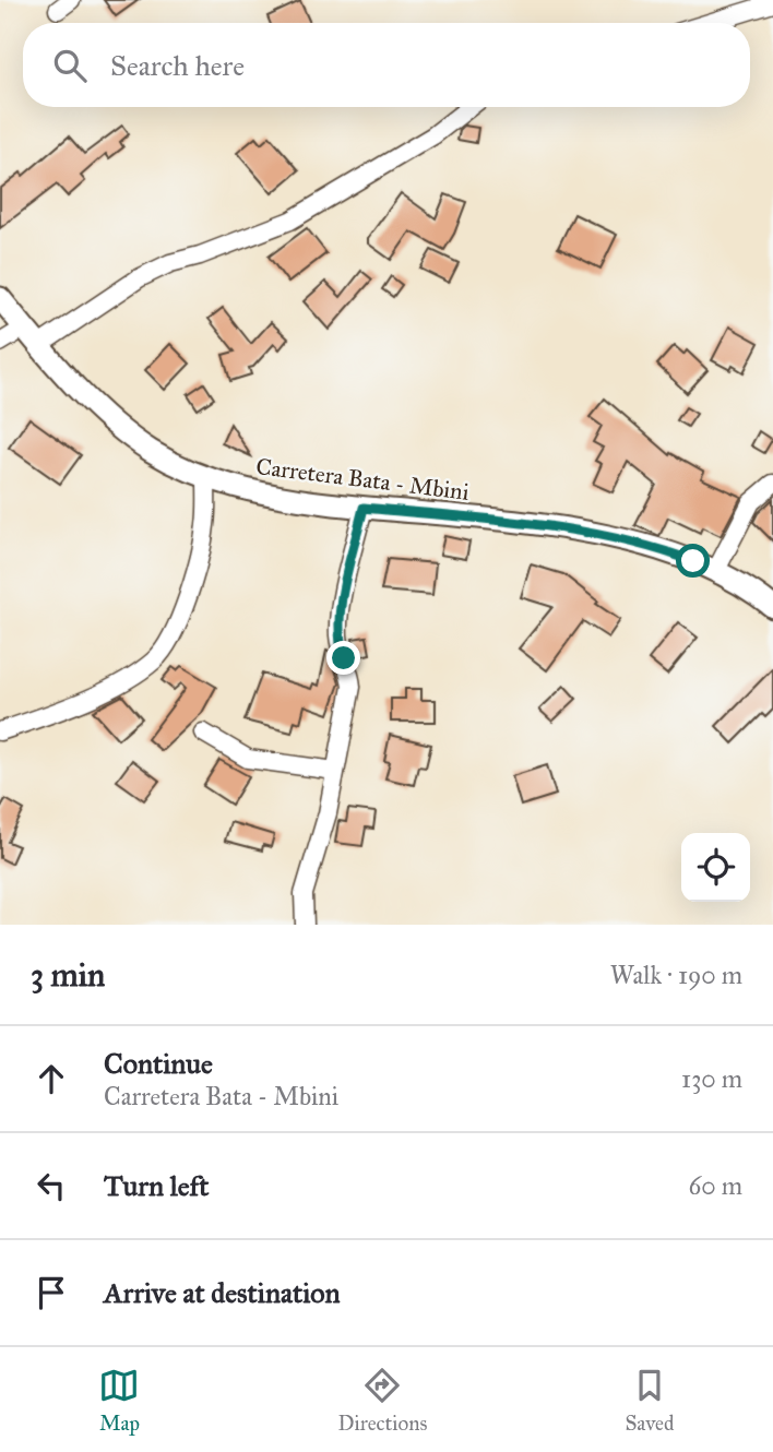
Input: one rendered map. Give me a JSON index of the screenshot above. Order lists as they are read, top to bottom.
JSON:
{
  "streets": {
    "main road": ["Carretera Bata - Mbini"]
  },
  "page": {
    "search": "Search here",
    "heading": ["3 min", "Walk · 190 m"],
    "list": [
      ["Continue", "Carretera Bata - Mbini", "130 m"],
      ["Turn left", "60 m"],
      "Arrive at destination"
    ],
    "nav": ["Map", "Directions", "Saved"]
  }
}
